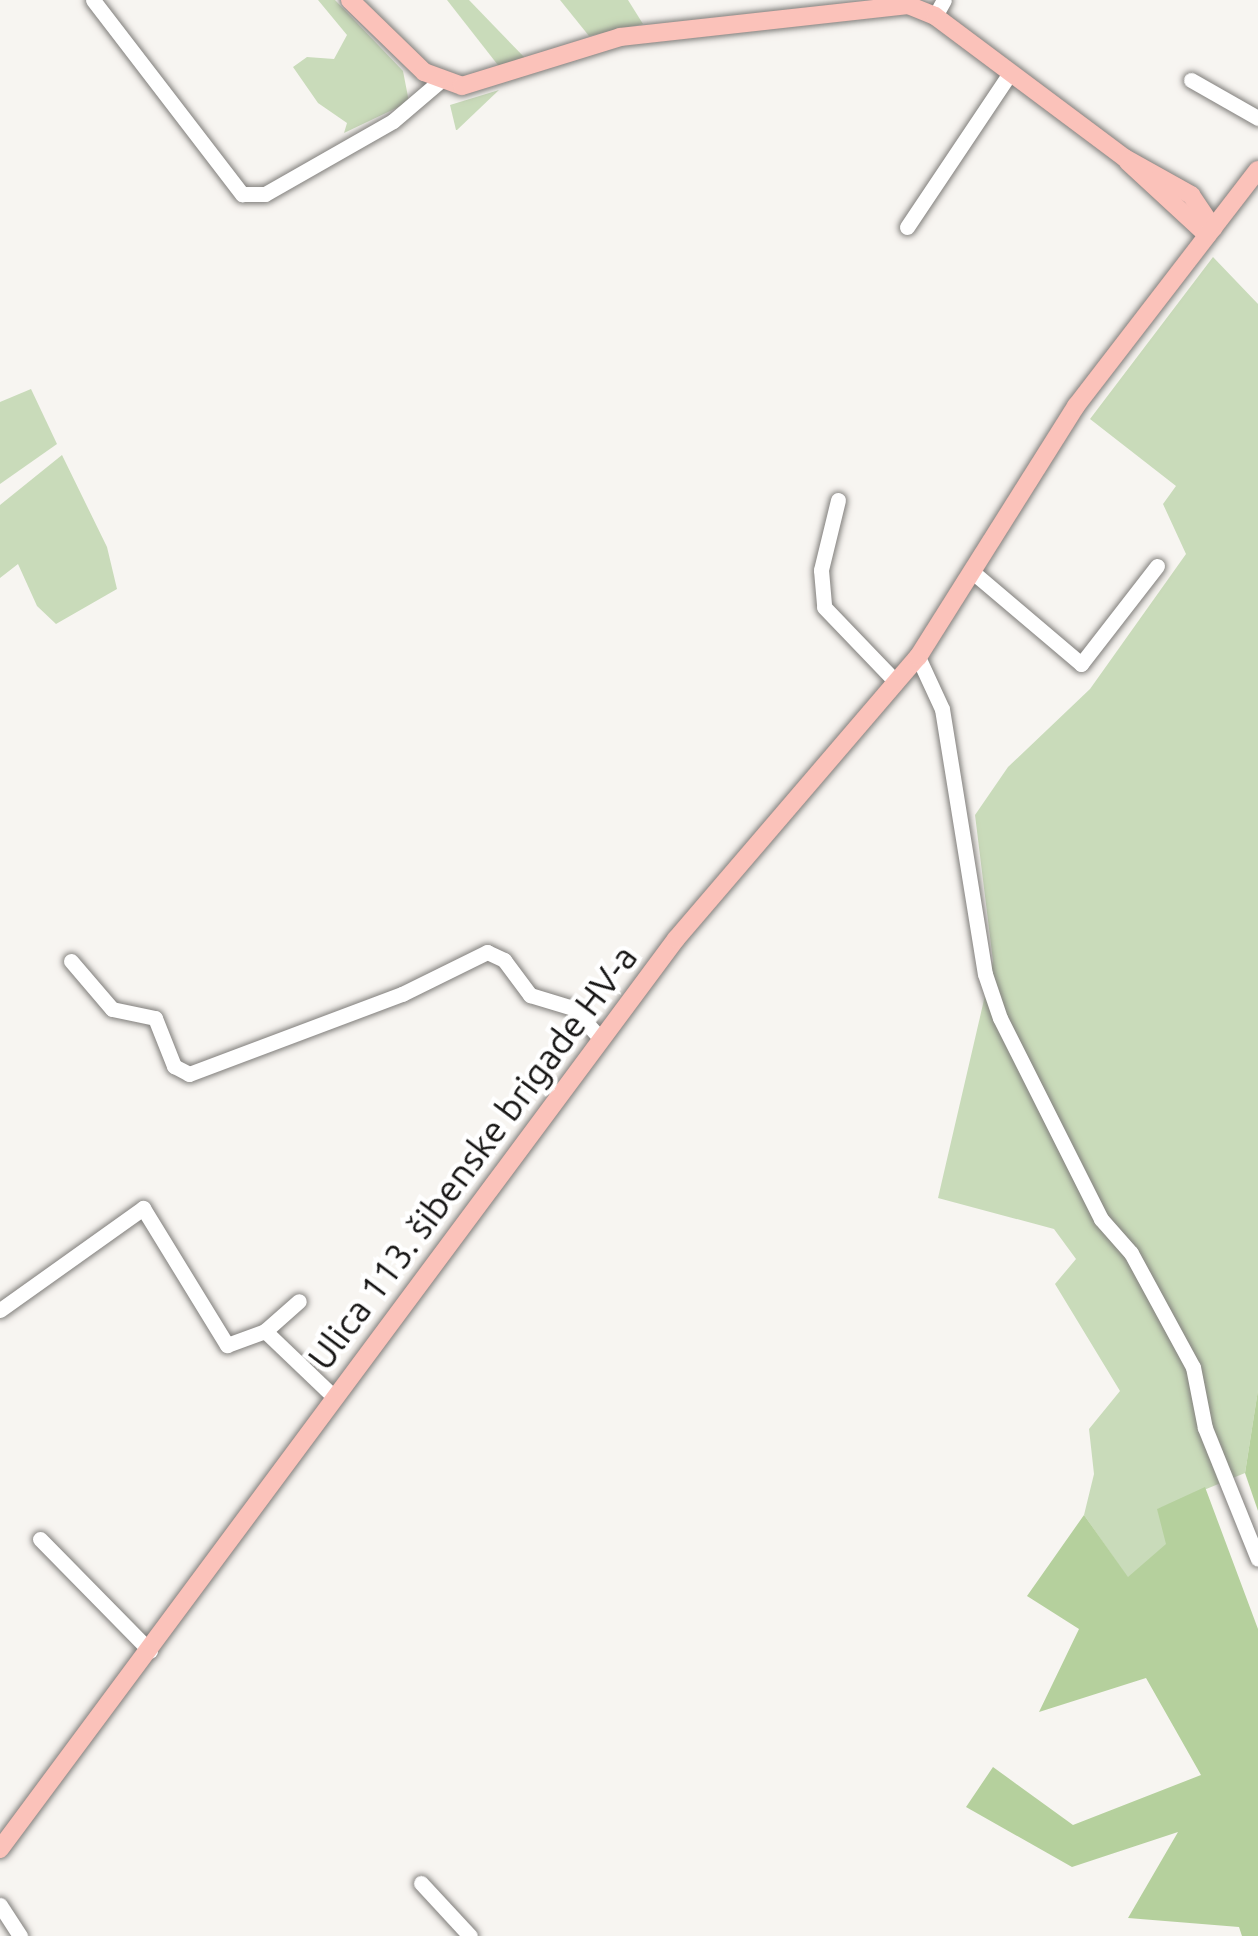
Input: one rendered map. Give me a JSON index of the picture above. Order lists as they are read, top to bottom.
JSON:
{
  "streets": {
    "main road": ["Ulica 113. šibenske brigade HV-a"]
  }
}
